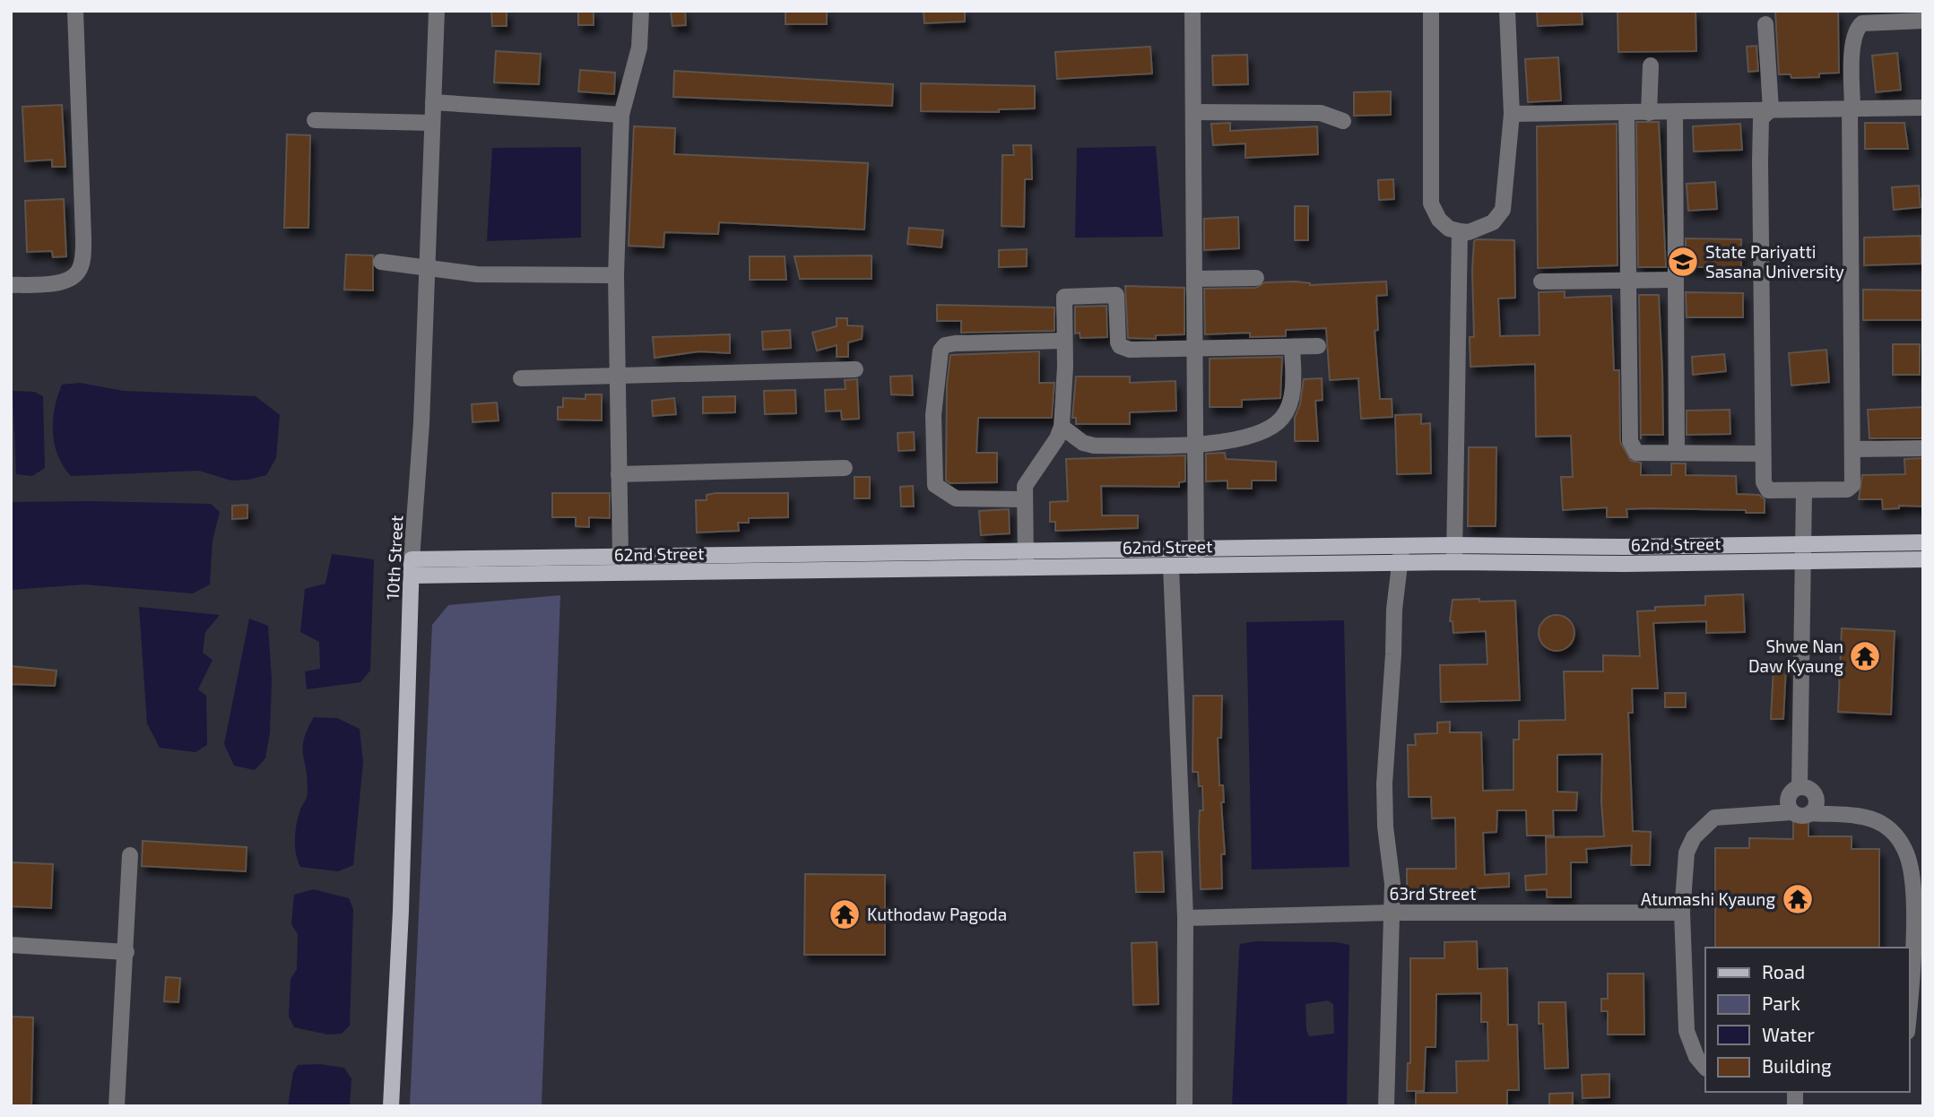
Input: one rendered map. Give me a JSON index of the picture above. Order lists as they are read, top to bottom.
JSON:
{
  "streets": {
    "main road": ["62nd Street", "10th Street"],
    "street": ["63rd Street"]
  },
  "crossings": [
    ["62nd Street", "10th Street"]
  ],
  "places": {
    "school or university": ["State Pariyatti Sasana University"],
    "temple": ["Shwe Nan Daw Kyaung", "Atumashi Kyaung", "Kuthodaw Pagoda"]
  },
  "legend": [
    "Road",
    "Park",
    "Water",
    "Building"
  ]
}
